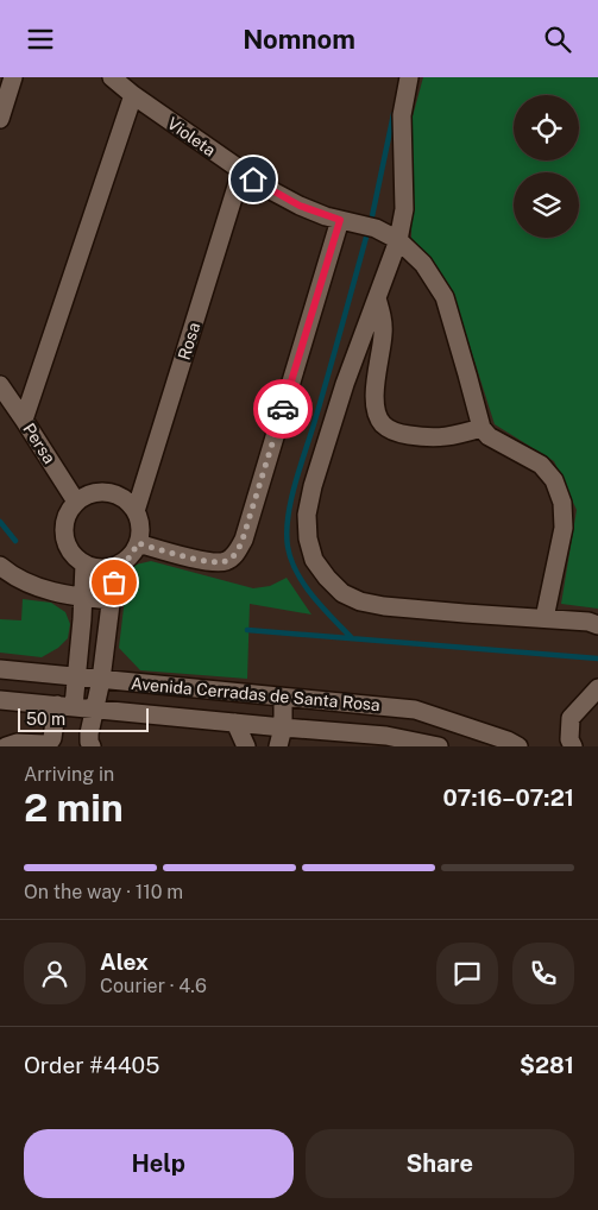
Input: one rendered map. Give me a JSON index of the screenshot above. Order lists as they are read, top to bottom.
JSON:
{
  "streets": {
    "street": [
      "Violeta",
      "Rosa",
      "Persa",
      "Avenida Cerradas de Santa Rosa"
    ]
  },
  "crossings": [
    ["Violeta", "Rosa"],
    ["Rosa", "Persa"]
  ],
  "scale_bar": "50 m",
  "page": {
    "header": "Nomnom",
    "scale": "50 m",
    "heading": ["2 min", "Arriving in", "07:16–07:21"],
    "panel": [
      "Alex",
      "Courier · 4.6",
      "Order #4405",
      "$281"
    ],
    "bar": "On the way · 110 m",
    "buttons": ["Help", "Share"]
  }
}
